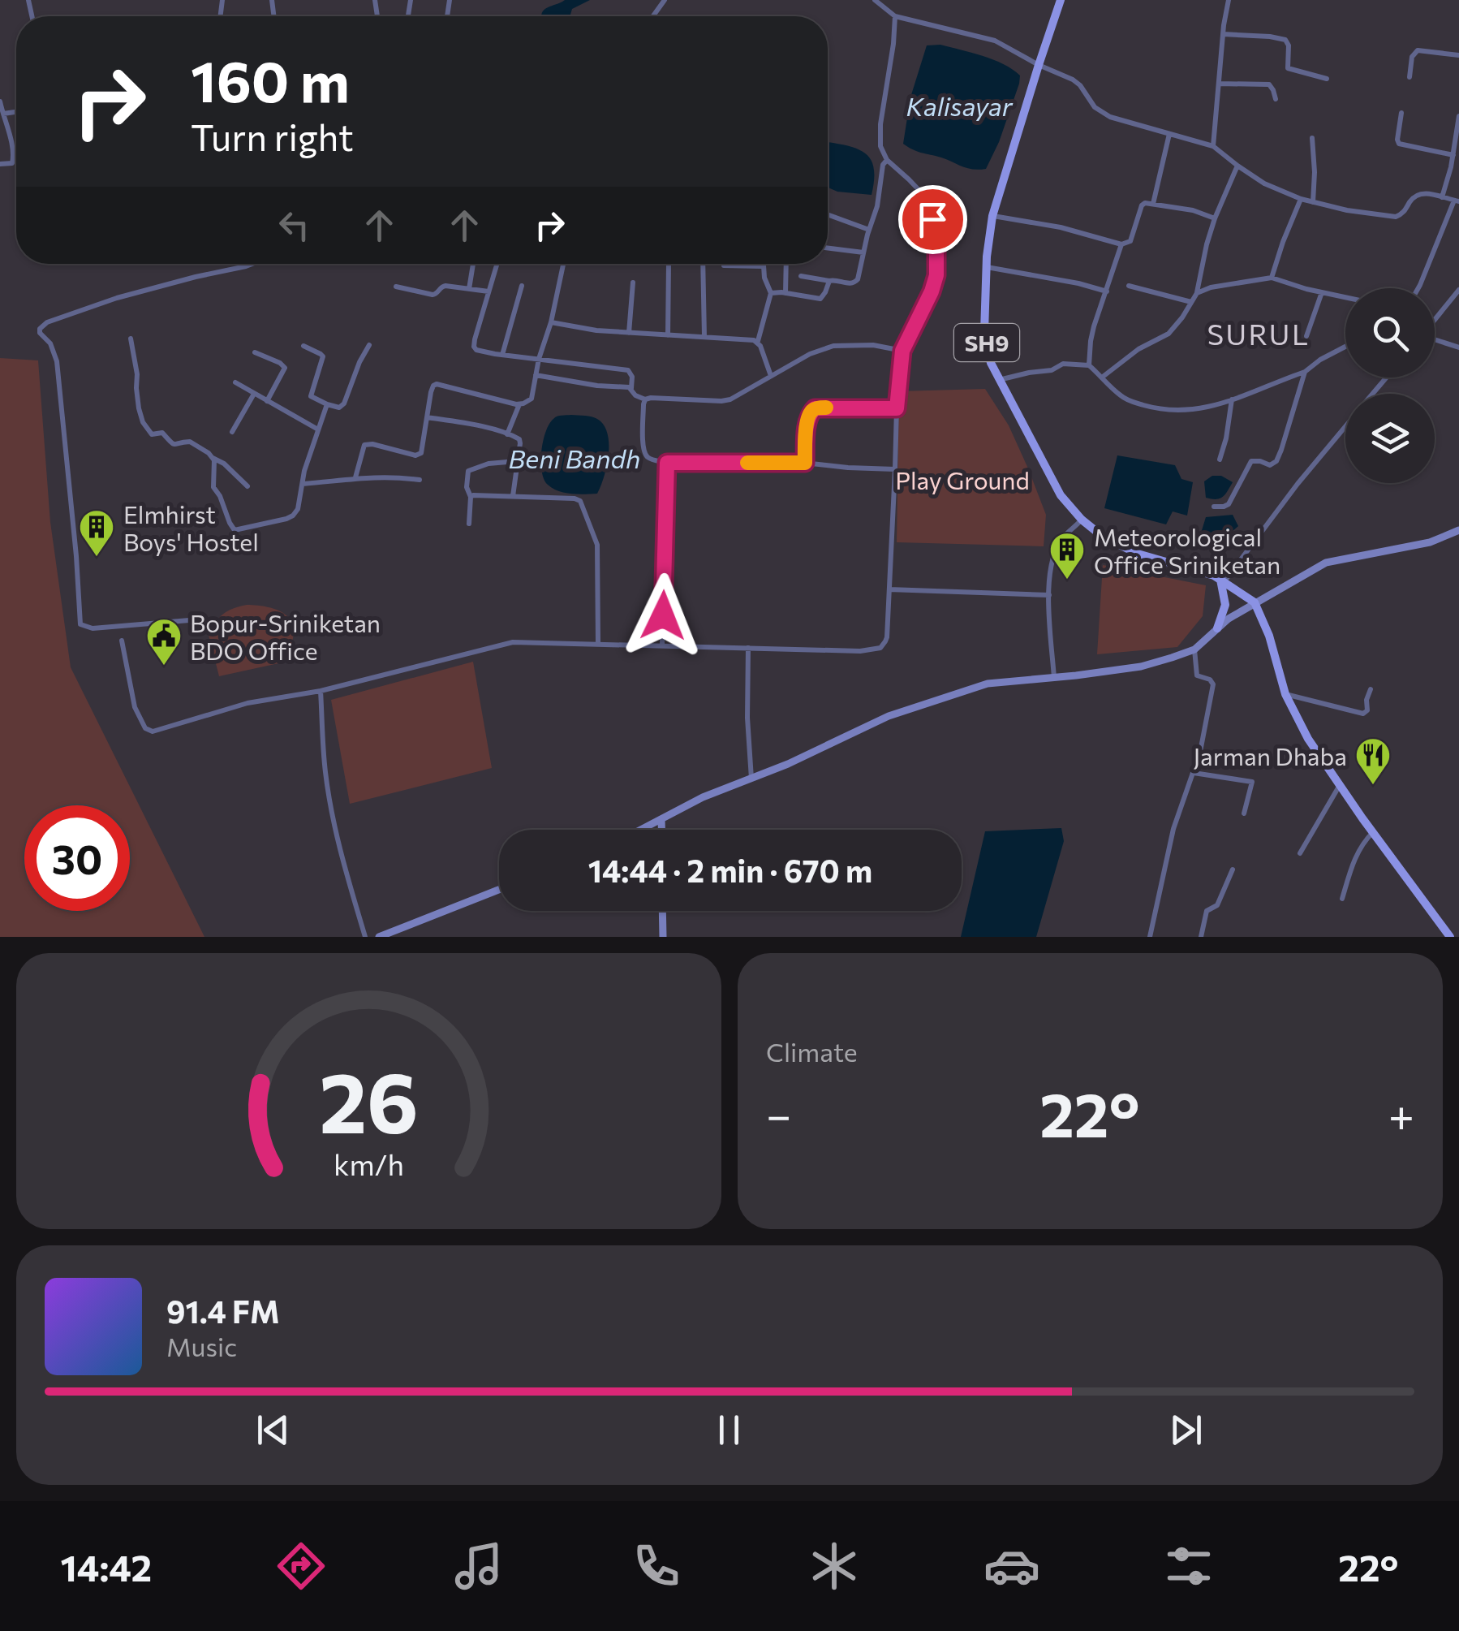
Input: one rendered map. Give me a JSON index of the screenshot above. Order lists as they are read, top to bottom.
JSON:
{
  "streets": {
    "main road": ["SH9"]
  },
  "districts": ["SURUL"],
  "water": ["Kalisayar", "Beni Bandh"],
  "parks": ["Play Ground"],
  "places": {
    "building": ["Elmhirst Boys' Hostel", "Meteorological Office Sriniketan"],
    "public building": ["Bopur-Sriniketan BDO Office"],
    "restaurant": ["Jarman Dhaba"]
  },
  "page": {
    "turn": ["160 m", "Turn right"],
    "limit": "30",
    "trip": "14:44 · 2 min · 670 m",
    "tile": "Climate",
    "heat": ["−", "22°", "+"],
    "song": ["91.4 FM", "Music"],
    "tabs": ["14:42", "22°"],
    "gauge": ["26", "km/h"]
  }
}
